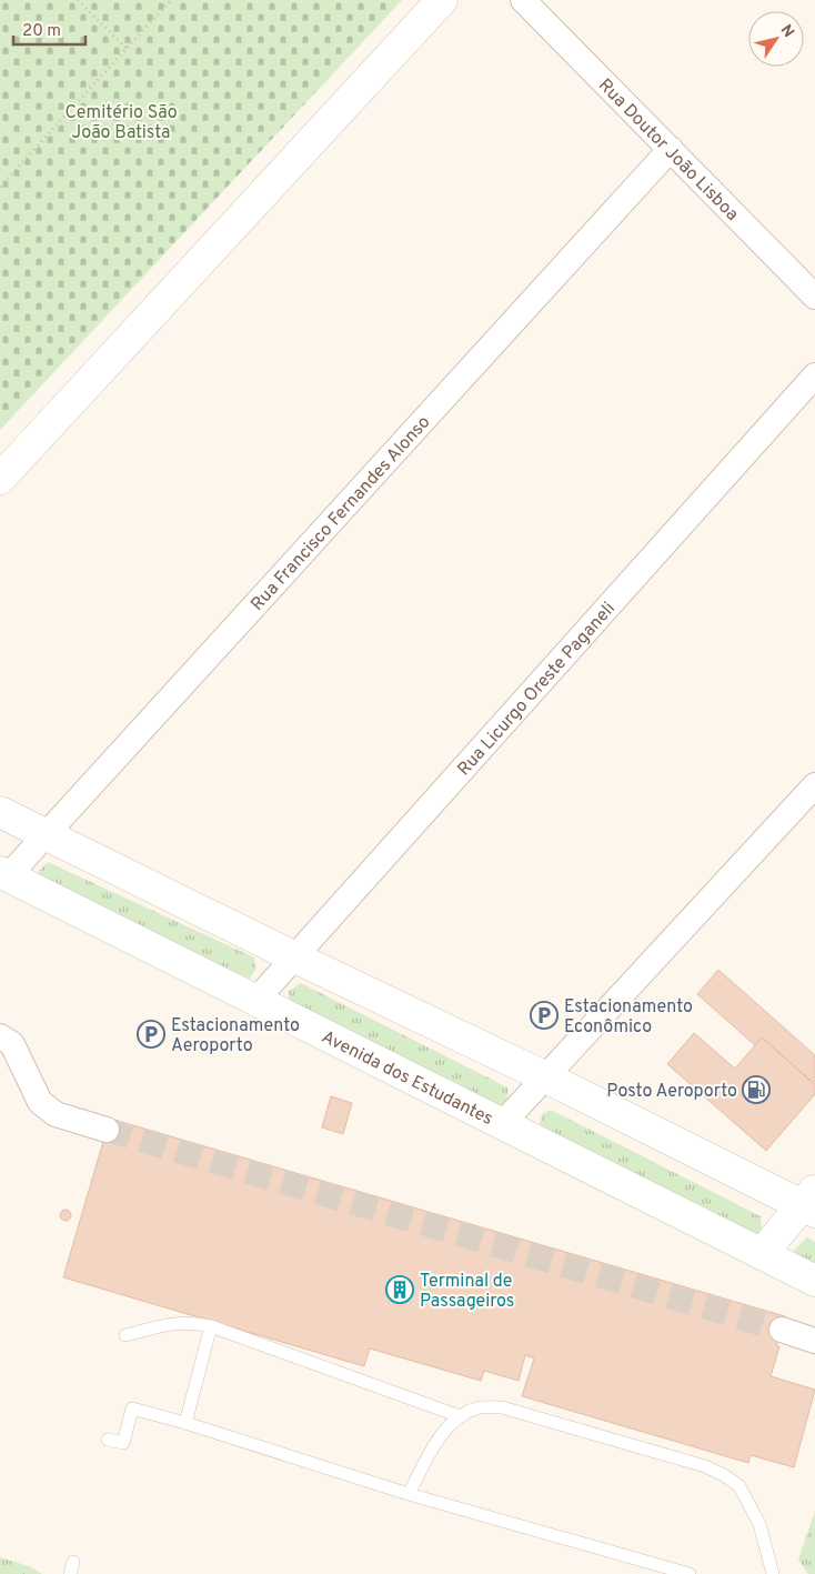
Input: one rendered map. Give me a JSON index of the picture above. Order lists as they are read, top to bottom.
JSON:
{
  "streets": {
    "main road": ["Avenida dos Estudantes"],
    "street": ["Rua Doutor João Lisboa", "Rua Francisco Fernandes Alonso", "Rua Licurgo Oreste Paganeli"]
  },
  "crossings": [
    ["Rua Doutor João Lisboa", "Rua Francisco Fernandes Alonso"],
    ["Rua Francisco Fernandes Alonso", "Avenida dos Estudantes"],
    ["Rua Licurgo Oreste Paganeli", "Avenida dos Estudantes"]
  ],
  "parks": ["Cemitério São João Batista"],
  "places": {
    "parking": ["Estacionamento Econômico", "Estacionamento Aeroporto"],
    "fuel station": ["Posto Aeroporto"],
    "building": ["Terminal de Passageiros"]
  },
  "scale_bar": "20 m",
  "north": "top right"
}
